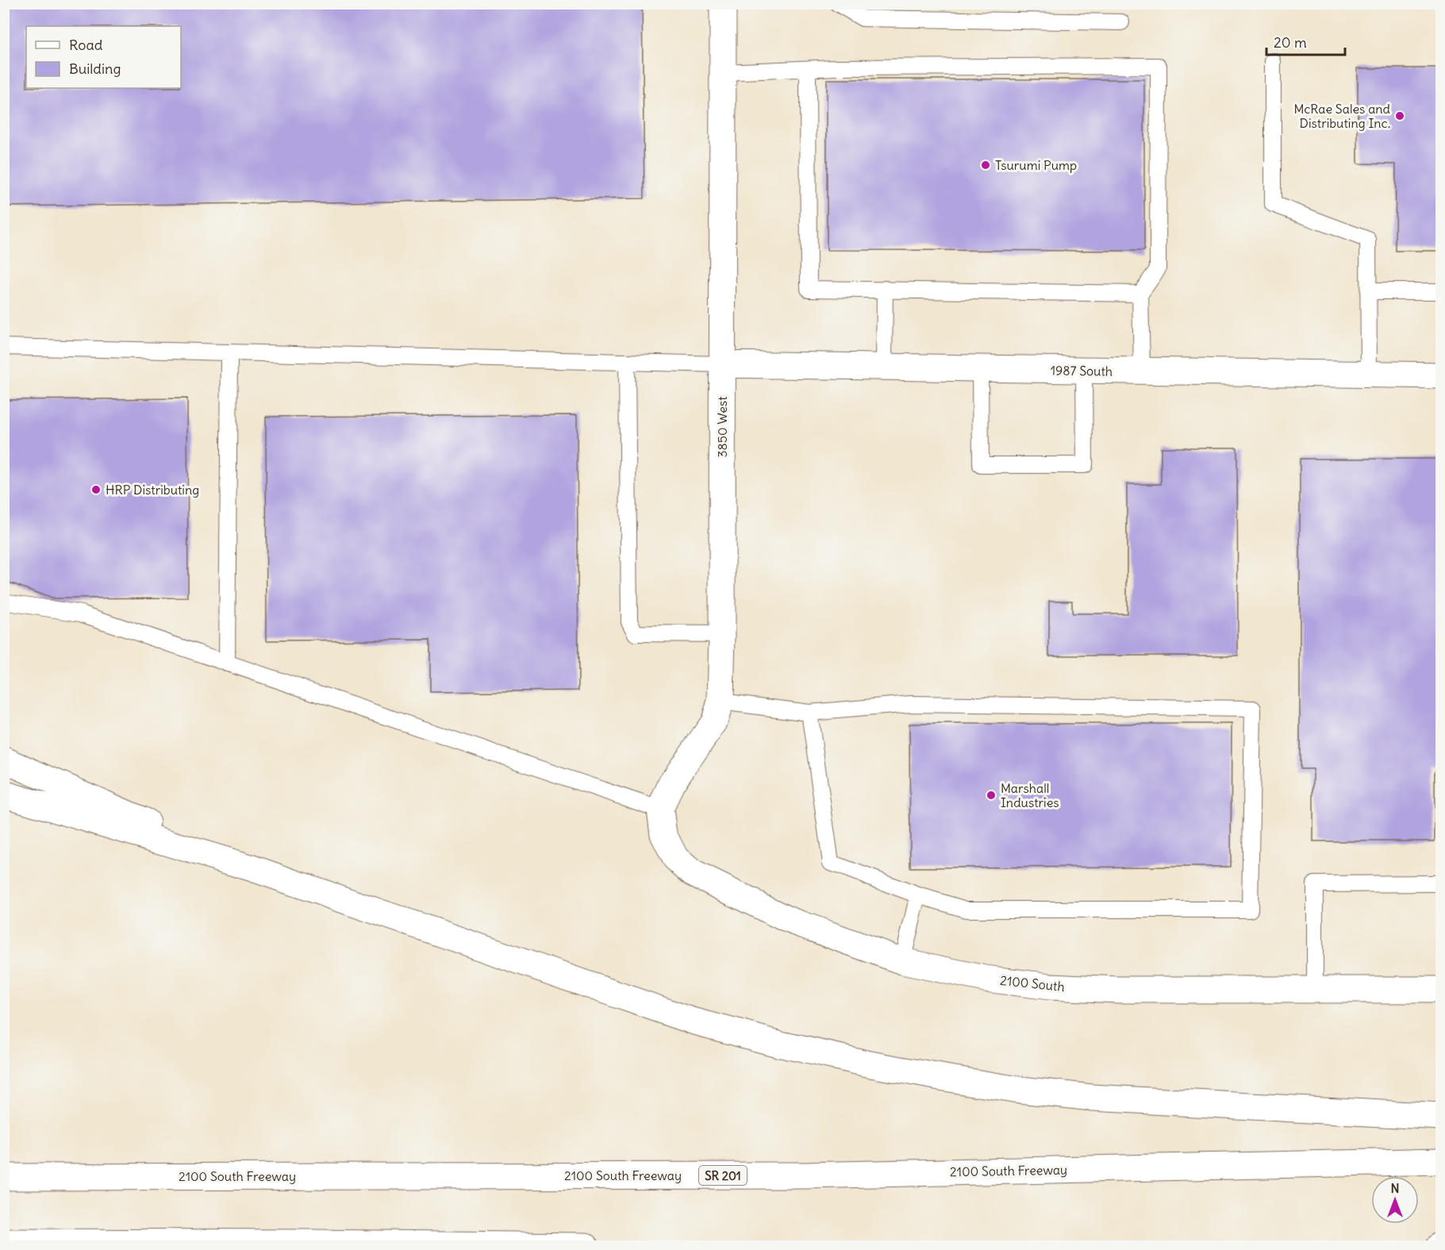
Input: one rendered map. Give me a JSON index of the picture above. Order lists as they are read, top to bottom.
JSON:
{
  "streets": {
    "main road": [
      "1987 South",
      "3850 West",
      "2100 South",
      "2100 South Freeway",
      "SR 201"
    ]
  },
  "crossings": [
    ["1987 South", "3850 West"],
    ["3850 West", "2100 South"]
  ],
  "places": [
    "McRae Sales and Distributing Inc.",
    "Tsurumi Pump",
    "HRP Distributing",
    "Marshall Industries"
  ],
  "legend": ["Road", "Building"],
  "scale_bar": "20 m",
  "north": "top"
}
